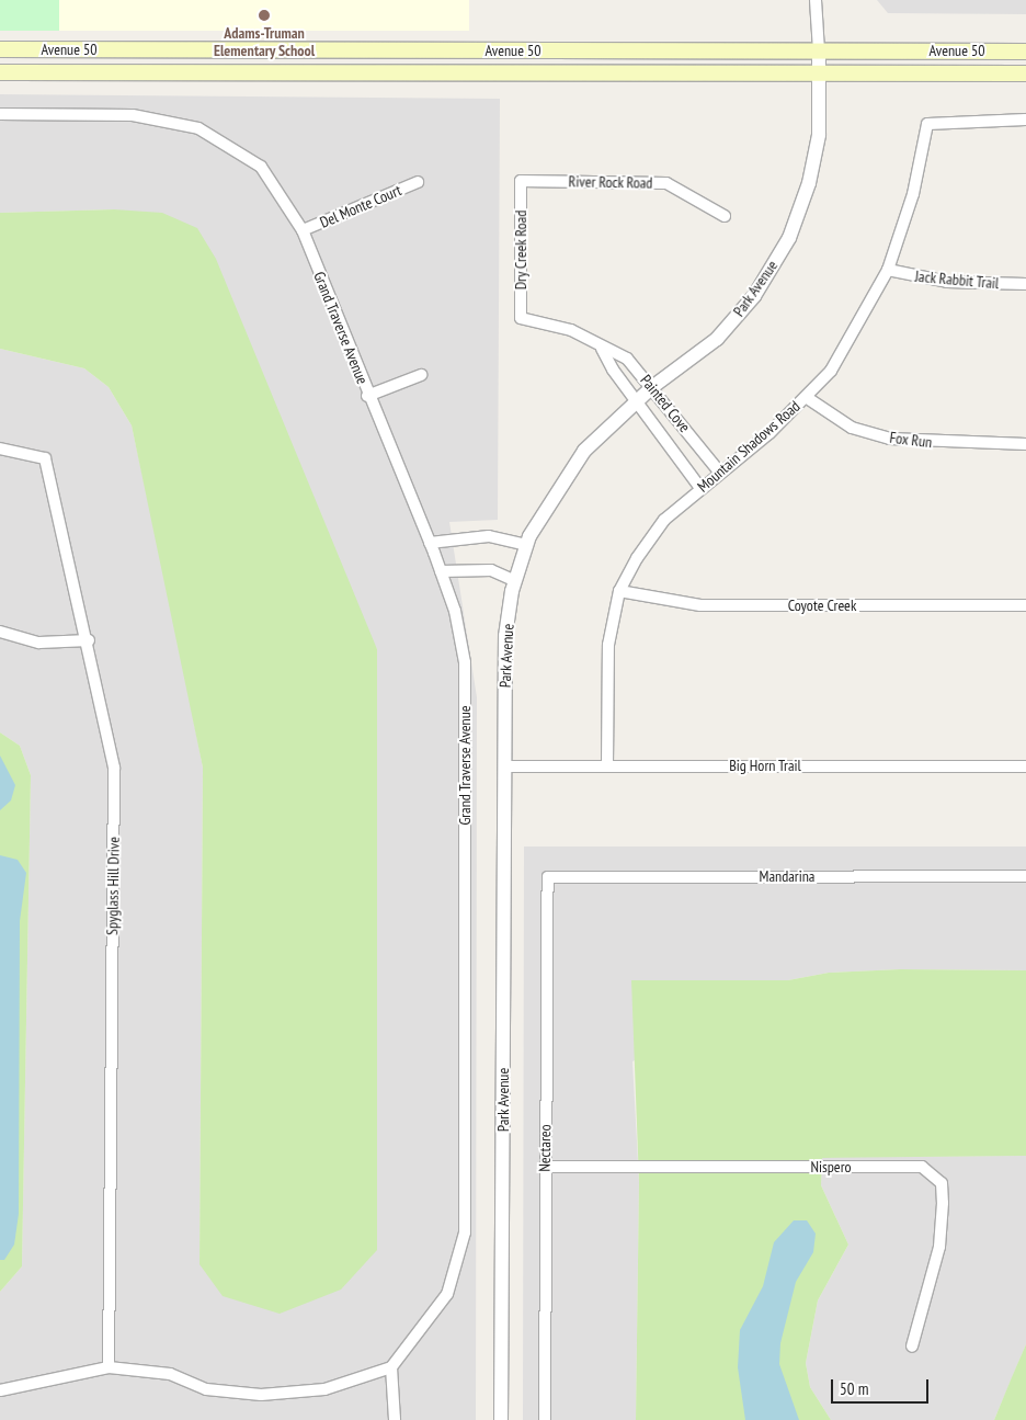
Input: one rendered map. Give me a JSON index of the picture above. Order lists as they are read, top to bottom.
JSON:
{
  "streets": {
    "main road": ["Avenue 50"],
    "street": [
      "River Rock Road",
      "Del Monte Court",
      "Dry Creek Road",
      "Jack Rabbit Trail",
      "Park Avenue",
      "Grand Traverse Avenue",
      "Painted Cove",
      "Fox Run",
      "Mountain Shadows Road",
      "Coyote Creek",
      "Big Horn Trail",
      "Mandarina",
      "Spyglass Hill Drive",
      "Nectareo",
      "Nispero"
    ]
  },
  "crossings": [
    ["Avenue 50", "Park Avenue"],
    ["River Rock Road", "Dry Creek Road"],
    ["Del Monte Court", "Grand Traverse Avenue"],
    ["Dry Creek Road", "Painted Cove"],
    ["Jack Rabbit Trail", "Mountain Shadows Road"],
    ["Park Avenue", "Painted Cove"],
    ["Park Avenue", "Big Horn Trail"],
    ["Painted Cove", "Mountain Shadows Road"],
    ["Fox Run", "Mountain Shadows Road"],
    ["Mountain Shadows Road", "Coyote Creek"],
    ["Mountain Shadows Road", "Big Horn Trail"],
    ["Mandarina", "Nectareo"],
    ["Nectareo", "Nispero"]
  ],
  "places": ["Adams-Truman Elementary School"],
  "scale_bar": "50 m"
}
